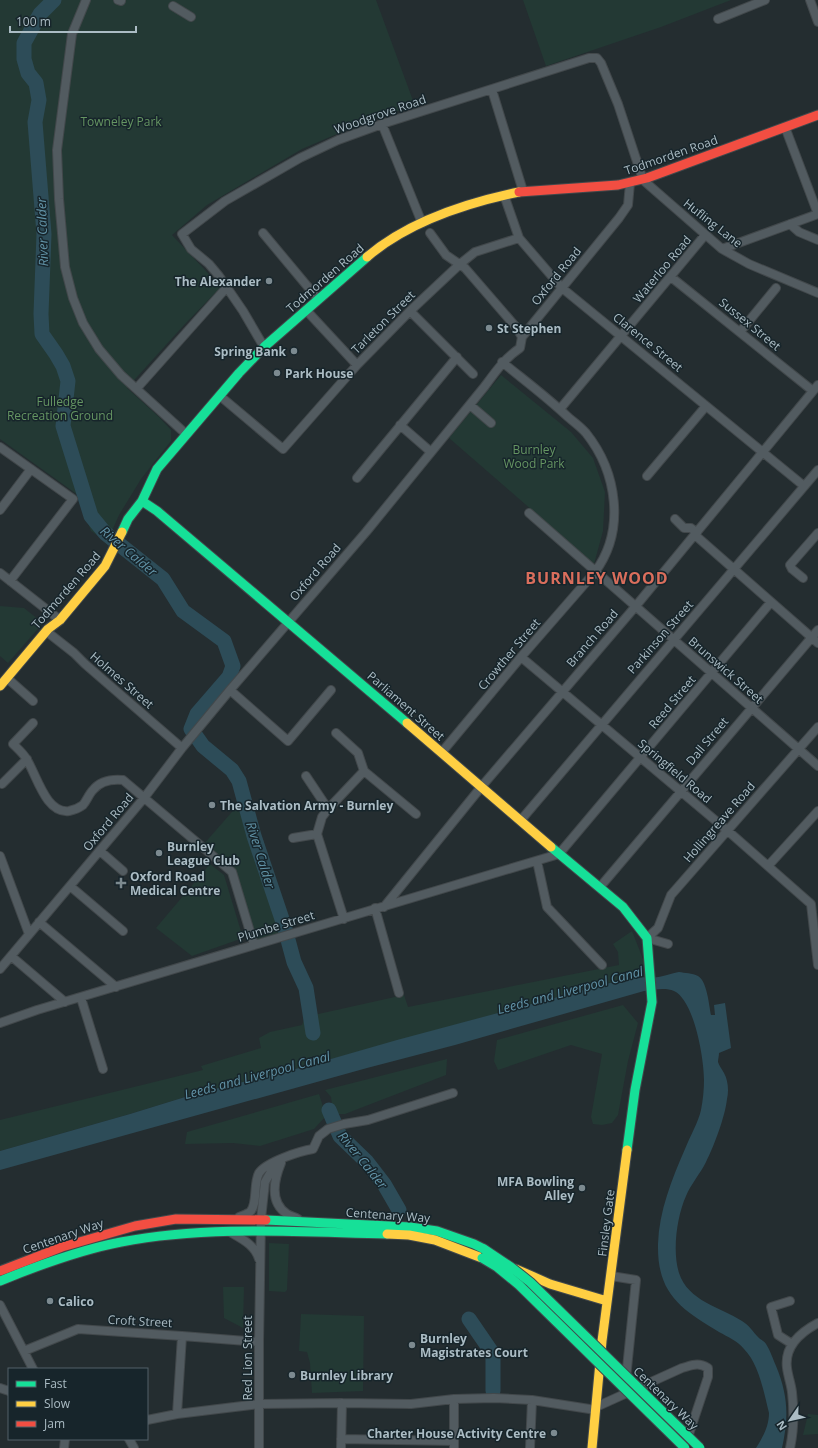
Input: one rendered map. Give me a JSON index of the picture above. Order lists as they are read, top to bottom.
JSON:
{
  "streets": {
    "main road": [
      "Todmorden Road",
      "Parliament Street",
      "Centenary Way",
      "Finsley Gate"
    ],
    "street": [
      "Woodgrove Road",
      "Hufling Lane",
      "Waterloo Road",
      "Oxford Road",
      "Tarleton Street",
      "Sussex Street",
      "Clarence Street",
      "Parkinson Street",
      "Branch Road",
      "Crowther Street",
      "Brunswick Street",
      "Holmes Street",
      "Reed Street",
      "Dall Street",
      "Springfield Road",
      "Hollingreave Road",
      "Plumbe Street",
      "Croft Street",
      "Red Lion Street"
    ]
  },
  "crossings": [
    ["Woodgrove Road", "Todmorden Road"],
    ["Woodgrove Road", "Hufling Lane"],
    ["Todmorden Road", "Hufling Lane"],
    ["Todmorden Road", "Oxford Road"],
    ["Todmorden Road", "Tarleton Street"],
    ["Todmorden Road", "Clarence Street"],
    ["Todmorden Road", "Holmes Street"],
    ["Todmorden Road", "Parliament Street"],
    ["Hufling Lane", "Waterloo Road"],
    ["Waterloo Road", "Sussex Street"],
    ["Waterloo Road", "Clarence Street"],
    ["Waterloo Road", "Crowther Street"],
    ["Oxford Road", "Clarence Street"],
    ["Oxford Road", "Crowther Street"],
    ["Oxford Road", "Holmes Street"],
    ["Oxford Road", "Parliament Street"],
    ["Tarleton Street", "Clarence Street"],
    ["Sussex Street", "Branch Road"],
    ["Clarence Street", "Parkinson Street"],
    ["Clarence Street", "Branch Road"],
    ["Parkinson Street", "Brunswick Street"],
    ["Parkinson Street", "Parliament Street"],
    ["Parkinson Street", "Springfield Road"],
    ["Branch Road", "Brunswick Street"],
    ["Branch Road", "Parliament Street"],
    ["Branch Road", "Springfield Road"],
    ["Branch Road", "Plumbe Street"],
    ["Crowther Street", "Brunswick Street"],
    ["Crowther Street", "Parliament Street"],
    ["Crowther Street", "Springfield Road"],
    ["Brunswick Street", "Reed Street"],
    ["Brunswick Street", "Dall Street"],
    ["Brunswick Street", "Hollingreave Road"],
    ["Reed Street", "Parliament Street"],
    ["Reed Street", "Springfield Road"],
    ["Reed Street", "Plumbe Street"],
    ["Parliament Street", "Dall Street"],
    ["Parliament Street", "Hollingreave Road"],
    ["Parliament Street", "Plumbe Street"],
    ["Parliament Street", "Finsley Gate"],
    ["Dall Street", "Springfield Road"],
    ["Springfield Road", "Hollingreave Road"],
    ["Hollingreave Road", "Finsley Gate"],
    ["Centenary Way", "Red Lion Street"],
    ["Croft Street", "Red Lion Street"]
  ],
  "districts": ["BURNLEY WOOD"],
  "water": ["River Calder", "Leeds and Liverpool Canal"],
  "parks": ["Towneley Park", "Fulledge Recreation Ground", "Burnley Wood Park"],
  "places": {
    "other": [
      "The Alexander",
      "St Stephen",
      "Spring Bank",
      "Park House",
      "The Salvation Army - Burnley",
      "Burnley League Club",
      "MFA Bowling Alley",
      "Calico",
      "Burnley Magistrates Court",
      "Burnley Library",
      "Charter House Activity Centre"
    ],
    "health": ["Oxford Road Medical Centre"]
  },
  "legend": ["Fast", "Slow", "Jam"],
  "scale_bar": "100 m",
  "north": "bottom left"
}
